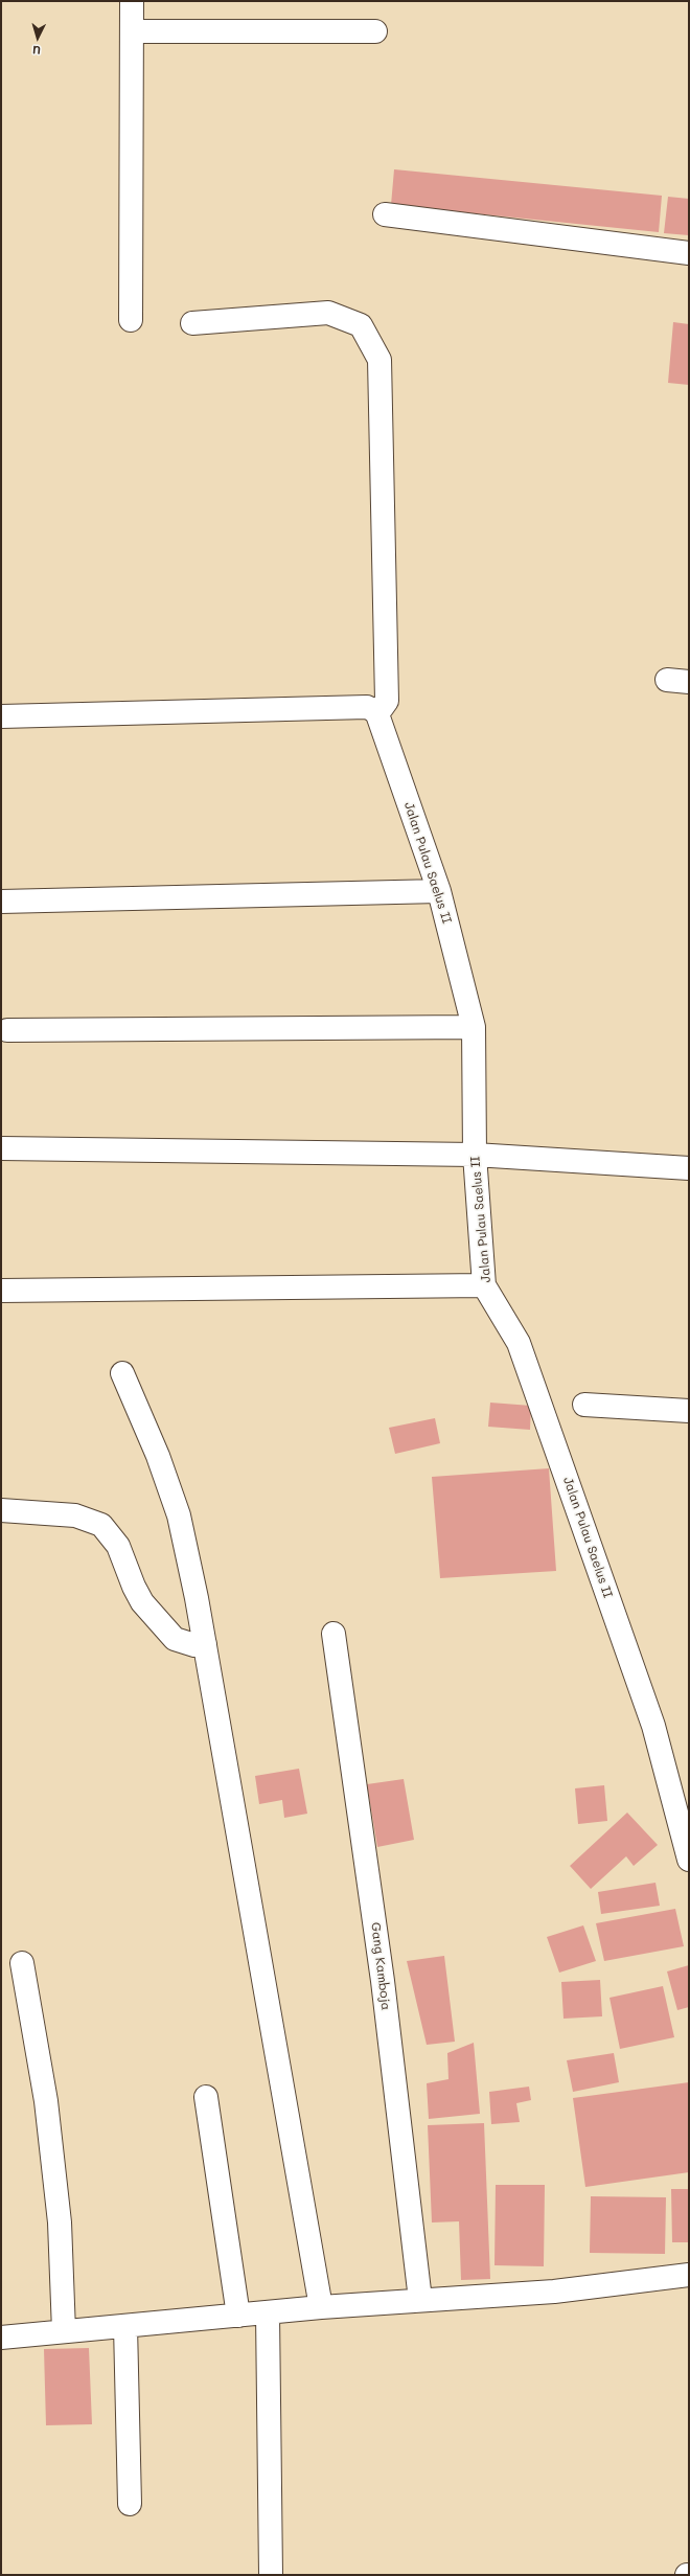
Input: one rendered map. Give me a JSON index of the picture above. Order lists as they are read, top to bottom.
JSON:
{
  "streets": {
    "street": ["Jalan Pulau Saelus II", "Gang Kamboja"]
  },
  "north": "bottom"
}
